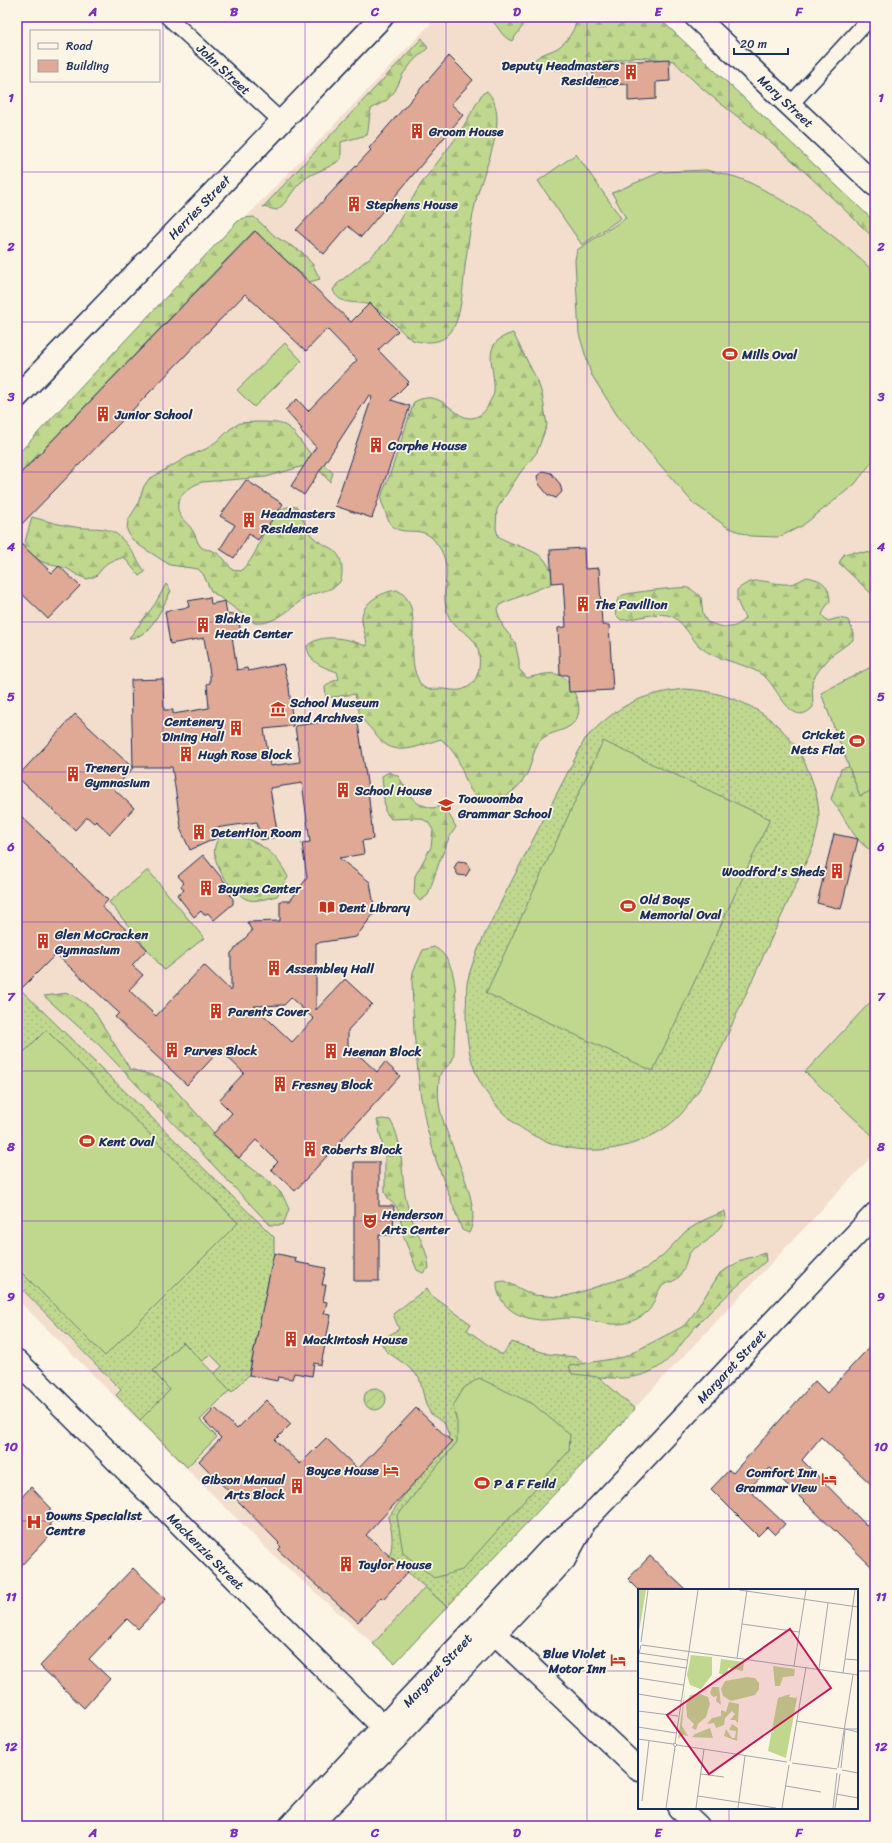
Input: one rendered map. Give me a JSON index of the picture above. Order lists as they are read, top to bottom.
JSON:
{
  "streets": {
    "street": [
      "John Street",
      "Mary Street",
      "Herries Street",
      "Margaret Street",
      "Mackenzie Street"
    ]
  },
  "crossings": [
    ["John Street", "Herries Street"],
    ["Margaret Street", "Mackenzie Street"]
  ],
  "places": {
    "building": [
      "Deputy Headmasters Residence",
      "Groom House",
      "Stephens House",
      "Junior School",
      "Corphe House",
      "Headmasters Residence",
      "The Pavillion",
      "Blakie Heath Center",
      "Centenery Dining Hall",
      "Hugh Rose Block",
      "Trenery Gymnasium",
      "School House",
      "Detention Room",
      "Woodford's Sheds",
      "Baynes Center",
      "Glen McCracken Gymnasium",
      "Assembley Hall",
      "Parents Cover",
      "Purves Block",
      "Heenan Block",
      "Fresney Block",
      "Roberts Block",
      "Mackintosh House",
      "Gibson Manual Arts Block",
      "Taylor House"
    ],
    "sports": [
      "Mills Oval",
      "Cricket Nets Flat",
      "Old Boys Memorial Oval",
      "Kent Oval",
      "P & F Feild"
    ],
    "museum": ["School Museum and Archives"],
    "school or university": ["Toowoomba Grammar School"],
    "library": ["Dent Library"],
    "theatre": ["Henderson Arts Center"],
    "hotel": ["Boyce House", "Comfort Inn Grammar View", "Blue Violet Motor Inn"],
    "hospital": ["Downs Specialist Centre"]
  },
  "legend": ["Road", "Building"],
  "scale_bar": "20 m",
  "grid": {
    "columns": [
      "A",
      "B",
      "C",
      "D",
      "E",
      "F"
    ],
    "rows": [
      "1",
      "2",
      "3",
      "4",
      "5",
      "6",
      "7",
      "8",
      "9",
      "10",
      "11",
      "12"
    ]
  }
}
